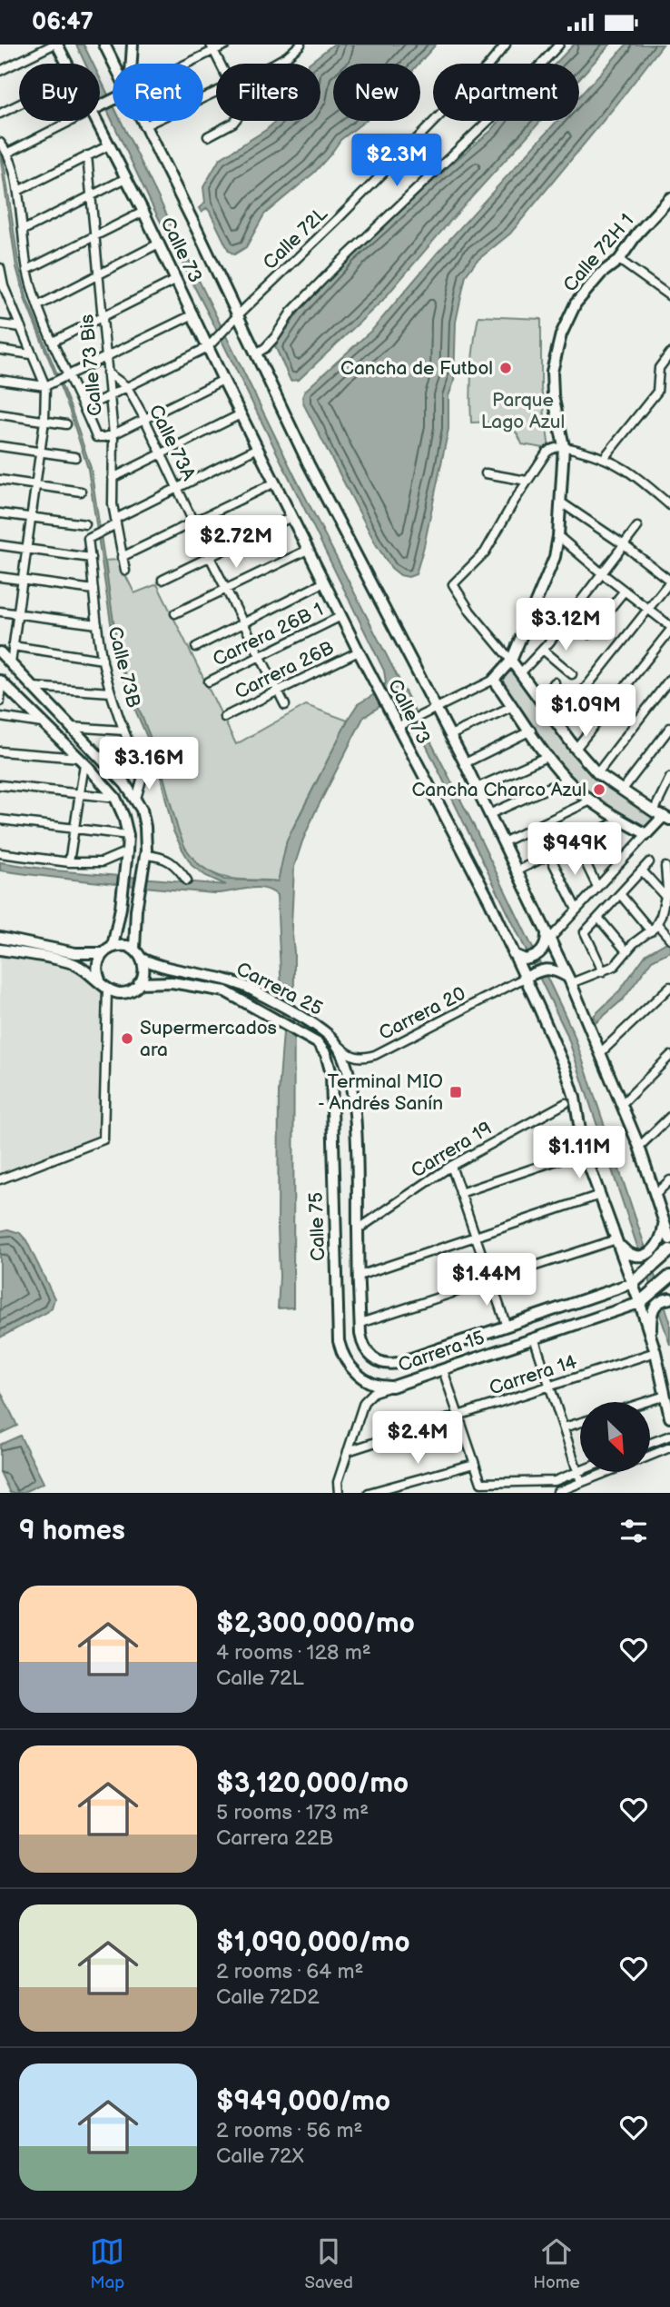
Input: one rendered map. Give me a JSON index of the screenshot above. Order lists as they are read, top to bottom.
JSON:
{
  "streets": {
    "main road": [
      "Calle 73",
      "Calle 72H 1",
      "Carrera 25",
      "Calle 75",
      "Carrera 15"
    ],
    "street": [
      "Calle 72L",
      "Calle 73 Bis",
      "Calle 73A",
      "Carrera 26B 1",
      "Calle 73B",
      "Carrera 26B",
      "Carrera 20",
      "Carrera 19",
      "Carrera 14"
    ]
  },
  "crossings": [
    ["Calle 72L", "Calle 73"],
    ["Calle 73", "Carrera 26B 1"],
    ["Calle 73", "Carrera 26B"],
    ["Calle 73", "Carrera 20"],
    ["Calle 73", "Carrera 15"],
    ["Calle 73", "Carrera 14"],
    ["Calle 73 Bis", "Calle 73A"],
    ["Calle 73 Bis", "Calle 73B"],
    ["Calle 73A", "Carrera 26B 1"],
    ["Calle 73A", "Carrera 26B"],
    ["Carrera 25", "Carrera 20"],
    ["Carrera 25", "Carrera 19"],
    ["Carrera 25", "Calle 75"],
    ["Calle 75", "Carrera 15"]
  ],
  "parks": ["Parque Lago Azul"],
  "places": {
    "other": ["Cancha de Futbol", "Cancha Charco Azul", "Supermercados ara"],
    "transit": ["Terminal MIO - Andrés Sanín"]
  },
  "north": "bottom right",
  "page": {
    "status": "06:47",
    "chip": [
      "Buy",
      "Rent",
      "Filters",
      "New",
      "Apartment"
    ],
    "price": [
      "$2.3M",
      "$2.72M",
      "$3.12M",
      "$1.09M",
      "$3.16M",
      "$949K",
      "$1.11M",
      "$1.44M",
      "$2.4M"
    ],
    "heading": "9 homes",
    "list": [
      {
        "name": "$2,300,000/mo",
        "note": "4 rooms · 128 m² · Calle 72L"
      },
      {
        "name": "$3,120,000/mo",
        "note": "5 rooms · 173 m² · Carrera 22B"
      },
      {
        "name": "$1,090,000/mo",
        "note": "2 rooms · 64 m² · Calle 72D2"
      },
      {
        "name": "$949,000/mo",
        "note": "2 rooms · 56 m² · Calle 72X"
      }
    ],
    "tabs": ["Map", "Saved", "Home"]
  }
}
